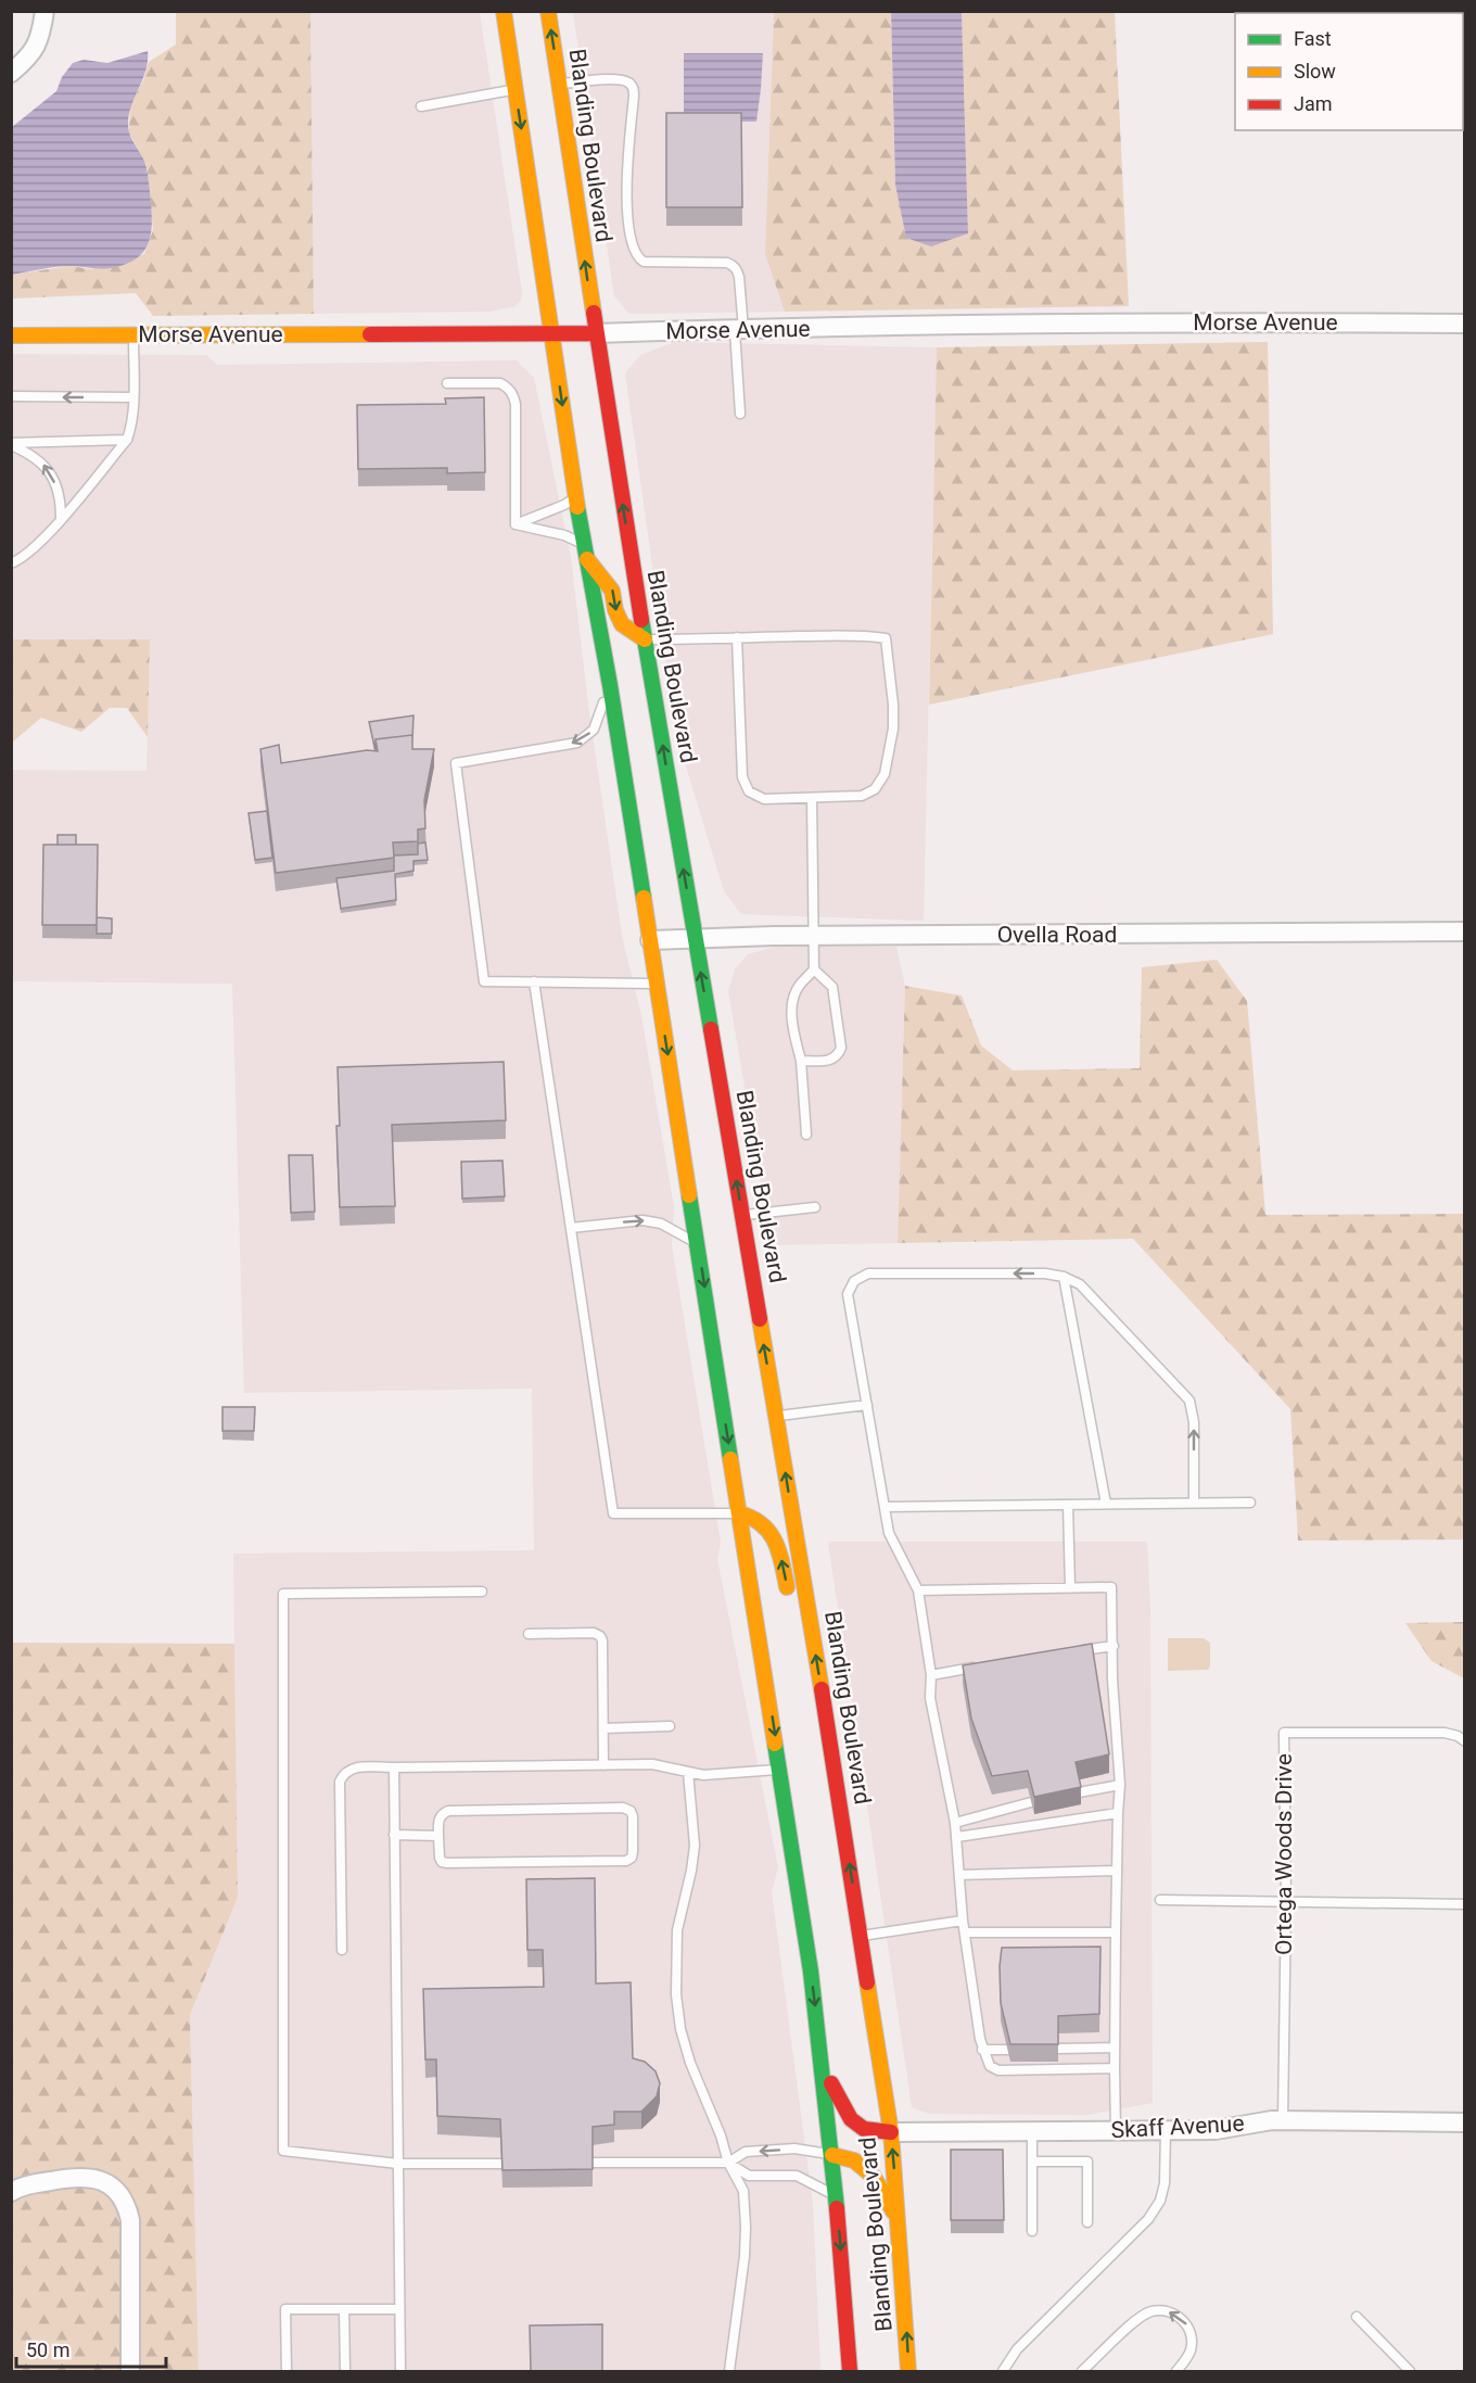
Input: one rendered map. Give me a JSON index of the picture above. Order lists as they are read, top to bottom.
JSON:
{
  "streets": {
    "main road": ["Blanding Boulevard", "Morse Avenue"],
    "street": ["Ovella Road", "Skaff Avenue"],
    "lane": ["Ortega Woods Drive"]
  },
  "crossings": [
    ["Blanding Boulevard", "Morse Avenue"],
    ["Blanding Boulevard", "Ovella Road"],
    ["Blanding Boulevard", "Skaff Avenue"],
    ["Ortega Woods Drive", "Skaff Avenue"]
  ],
  "legend": ["Fast", "Slow", "Jam"],
  "scale_bar": "50 m"
}
